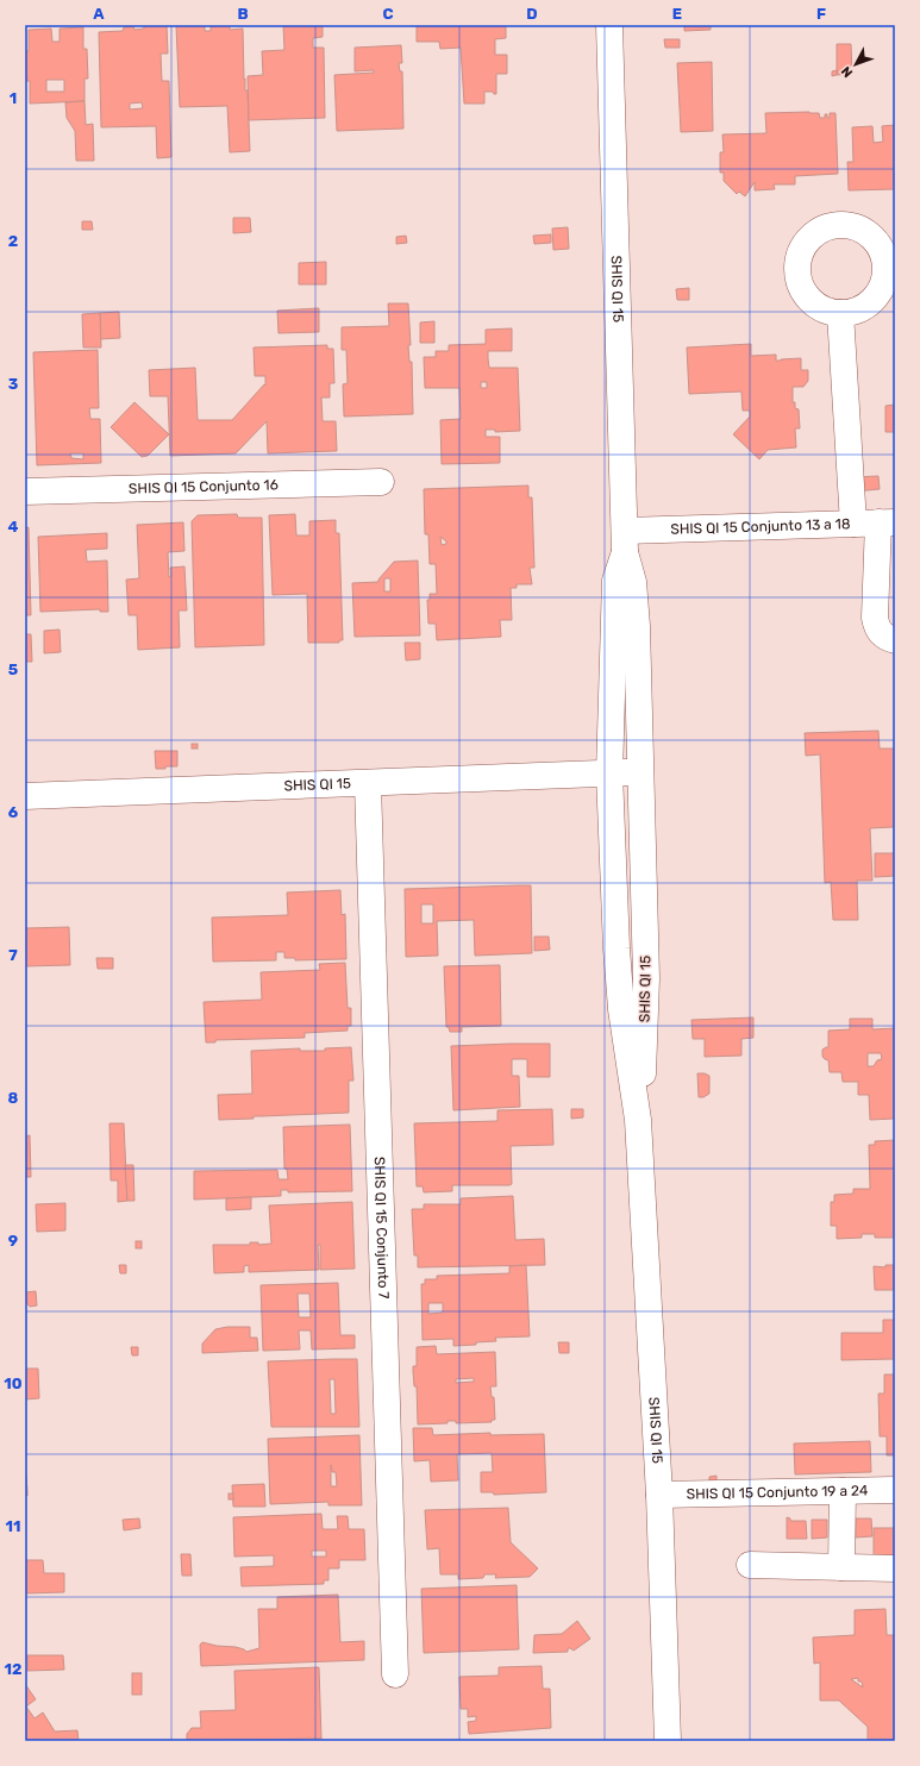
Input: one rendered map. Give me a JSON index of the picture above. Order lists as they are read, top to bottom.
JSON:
{
  "streets": {
    "street": [
      "SHIS QI 15",
      "SHIS QI 15 Conjunto 16",
      "SHIS QI 15 Conjunto 13 a 18",
      "SHIS QI 15 Conjunto 7",
      "SHIS QI 15 Conjunto 19 a 24"
    ]
  },
  "crossings": [
    ["SHIS QI 15", "SHIS QI 15 Conjunto 13 a 18"],
    ["SHIS QI 15", "SHIS QI 15 Conjunto 7"],
    ["SHIS QI 15", "SHIS QI 15 Conjunto 19 a 24"]
  ],
  "north": "bottom left",
  "grid": {
    "columns": [
      "A",
      "B",
      "C",
      "D",
      "E",
      "F"
    ],
    "rows": [
      "1",
      "2",
      "3",
      "4",
      "5",
      "6",
      "7",
      "8",
      "9",
      "10",
      "11",
      "12"
    ]
  }
}
